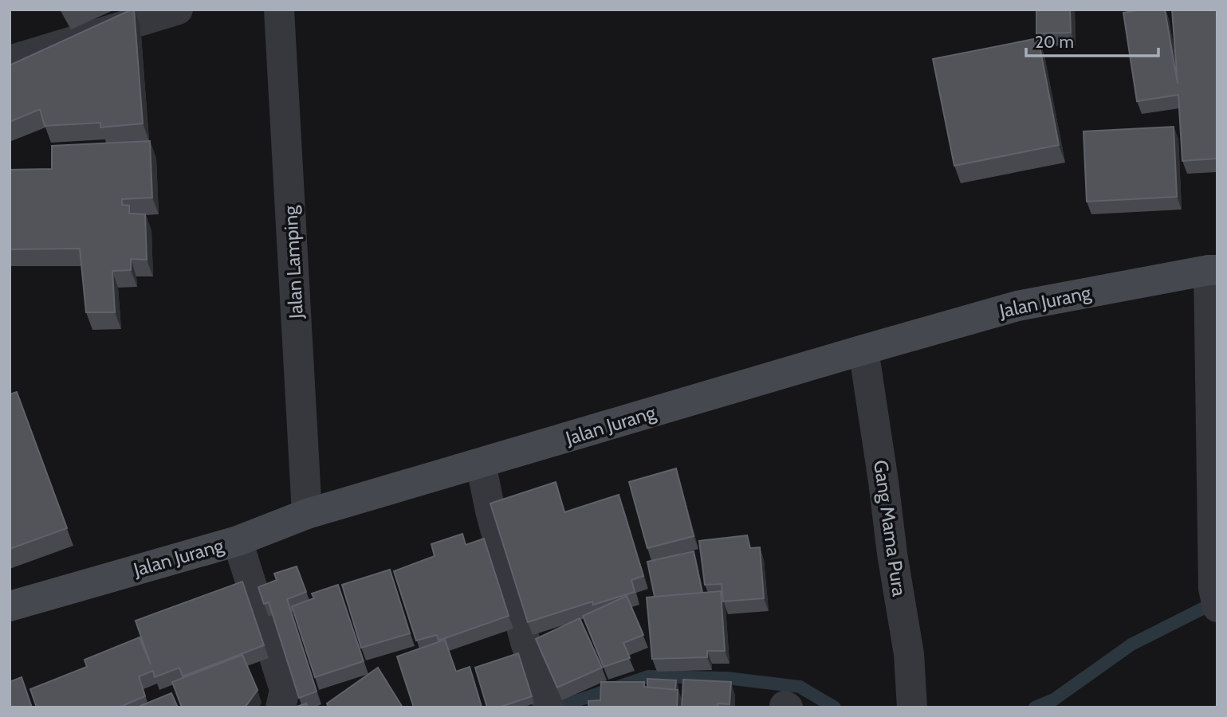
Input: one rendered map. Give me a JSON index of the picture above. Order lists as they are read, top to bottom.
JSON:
{
  "streets": {
    "main road": ["Jalan Jurang"],
    "street": ["Jalan Lamping", "Gang Mama Pura"]
  },
  "crossings": [
    ["Jalan Lamping", "Jalan Jurang"],
    ["Jalan Jurang", "Gang Mama Pura"]
  ],
  "scale_bar": "20 m"
}
